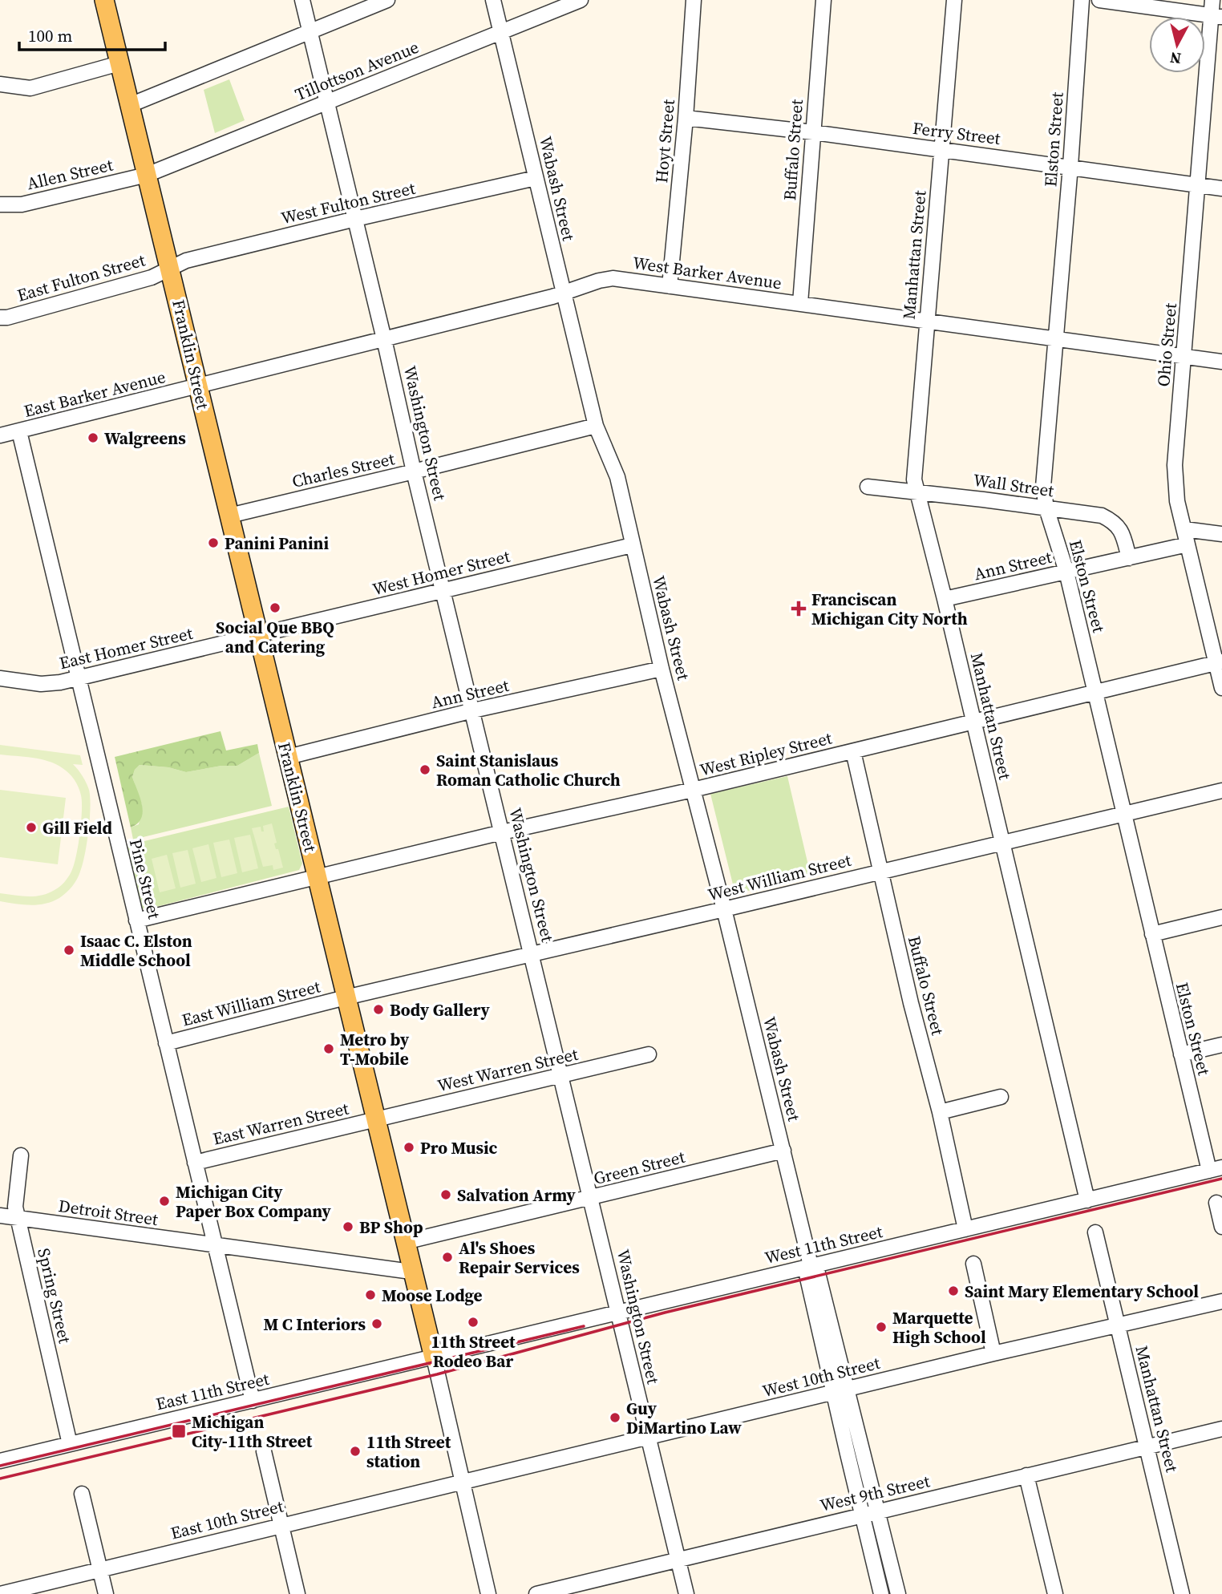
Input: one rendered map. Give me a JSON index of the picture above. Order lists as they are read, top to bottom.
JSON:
{
  "streets": {
    "main road": ["Franklin Street"],
    "street": [
      "Tillottson Avenue",
      "Ferry Street",
      "Elston Street",
      "Hoyt Street",
      "Buffalo Street",
      "Allen Street",
      "Wabash Street",
      "West Fulton Street",
      "Manhattan Street",
      "West Barker Avenue",
      "East Fulton Street",
      "Ohio Street",
      "East Barker Avenue",
      "Washington Street",
      "Charles Street",
      "Wall Street",
      "Ann Street",
      "West Homer Street",
      "East Homer Street",
      "West Ripley Street",
      "West William Street",
      "Pine Street",
      "East William Street",
      "West Warren Street",
      "East Warren Street",
      "Green Street",
      "Detroit Street",
      "West 11th Street",
      "Spring Street",
      "West 10th Street",
      "East 11th Street",
      "West 9th Street",
      "East 10th Street"
    ]
  },
  "crossings": [
    ["Tillottson Avenue", "Allen Street"],
    ["Tillottson Avenue", "Wabash Street"],
    ["Tillottson Avenue", "Franklin Street"],
    ["Tillottson Avenue", "Washington Street"],
    ["Ferry Street", "Elston Street"],
    ["Ferry Street", "Hoyt Street"],
    ["Ferry Street", "Buffalo Street"],
    ["Ferry Street", "Manhattan Street"],
    ["Ferry Street", "Ohio Street"],
    ["Elston Street", "West Barker Avenue"],
    ["Elston Street", "Wall Street"],
    ["Elston Street", "Ann Street"],
    ["Elston Street", "West Ripley Street"],
    ["Elston Street", "West William Street"],
    ["Elston Street", "West 11th Street"],
    ["Hoyt Street", "West Barker Avenue"],
    ["Buffalo Street", "West Barker Avenue"],
    ["Buffalo Street", "West Ripley Street"],
    ["Buffalo Street", "West William Street"],
    ["Buffalo Street", "West 11th Street"],
    ["Allen Street", "Franklin Street"],
    ["Wabash Street", "West Fulton Street"],
    ["Wabash Street", "West Barker Avenue"],
    ["Wabash Street", "Charles Street"],
    ["Wabash Street", "Ann Street"],
    ["Wabash Street", "West Homer Street"],
    ["Wabash Street", "West Ripley Street"],
    ["Wabash Street", "West William Street"],
    ["Wabash Street", "Green Street"],
    ["Wabash Street", "West 11th Street"],
    ["Wabash Street", "West 10th Street"],
    ["Wabash Street", "West 9th Street"],
    ["West Fulton Street", "East Fulton Street"],
    ["West Fulton Street", "Franklin Street"],
    ["West Fulton Street", "Washington Street"],
    ["Manhattan Street", "West Barker Avenue"],
    ["Manhattan Street", "Wall Street"],
    ["Manhattan Street", "Ann Street"],
    ["Manhattan Street", "West Ripley Street"],
    ["Manhattan Street", "West William Street"],
    ["Manhattan Street", "West 11th Street"],
    ["Manhattan Street", "West 10th Street"],
    ["Manhattan Street", "West 9th Street"],
    ["West Barker Avenue", "Ohio Street"],
    ["West Barker Avenue", "Franklin Street"],
    ["West Barker Avenue", "East Barker Avenue"],
    ["West Barker Avenue", "Washington Street"],
    ["East Fulton Street", "Franklin Street"],
    ["Ohio Street", "Ann Street"],
    ["Ohio Street", "West Ripley Street"],
    ["Franklin Street", "East Barker Avenue"],
    ["Franklin Street", "Charles Street"],
    ["Franklin Street", "Ann Street"],
    ["Franklin Street", "West Homer Street"],
    ["Franklin Street", "East Homer Street"],
    ["Franklin Street", "West Ripley Street"],
    ["Franklin Street", "West William Street"],
    ["Franklin Street", "East William Street"],
    ["Franklin Street", "West Warren Street"],
    ["Franklin Street", "East Warren Street"],
    ["Franklin Street", "Green Street"],
    ["Franklin Street", "Detroit Street"],
    ["Franklin Street", "West 11th Street"],
    ["Franklin Street", "West 10th Street"],
    ["Franklin Street", "East 11th Street"],
    ["Franklin Street", "East 10th Street"],
    ["East Barker Avenue", "Pine Street"],
    ["Washington Street", "Charles Street"],
    ["Washington Street", "Ann Street"],
    ["Washington Street", "West Homer Street"],
    ["Washington Street", "West Ripley Street"],
    ["Washington Street", "West William Street"],
    ["Washington Street", "West Warren Street"],
    ["Washington Street", "Green Street"],
    ["Washington Street", "West 11th Street"],
    ["Washington Street", "West 10th Street"],
    ["Washington Street", "West 9th Street"],
    ["Wall Street", "Ann Street"],
    ["West Homer Street", "East Homer Street"],
    ["East Homer Street", "Pine Street"],
    ["West Ripley Street", "Pine Street"],
    ["West William Street", "East William Street"],
    ["Pine Street", "East William Street"],
    ["Pine Street", "East Warren Street"],
    ["Pine Street", "Detroit Street"],
    ["Pine Street", "East 11th Street"],
    ["West Warren Street", "East Warren Street"],
    ["Detroit Street", "Spring Street"],
    ["West 11th Street", "East 11th Street"],
    ["Spring Street", "East 11th Street"],
    ["West 10th Street", "East 10th Street"]
  ],
  "places": {
    "other": [
      "Walgreens",
      "Panini Panini",
      "Social Que BBQ and Catering",
      "Saint Stanislaus Roman Catholic Church",
      "Gill Field",
      "Isaac C. Elston Middle School",
      "Body Gallery",
      "Metro by T-Mobile",
      "Pro Music",
      "Salvation Army",
      "Michigan City Paper Box Company",
      "BP Shop",
      "Al's Shoes Repair Services",
      "Saint Mary Elementary School",
      "Moose Lodge",
      "11th Street Rodeo Bar",
      "M C Interiors",
      "Marquette High School",
      "Guy DiMartino Law",
      "11th Street station"
    ],
    "health": ["Franciscan Michigan City North"],
    "transit": ["Michigan City-11th Street"]
  },
  "scale_bar": "100 m",
  "north": "bottom"
}
